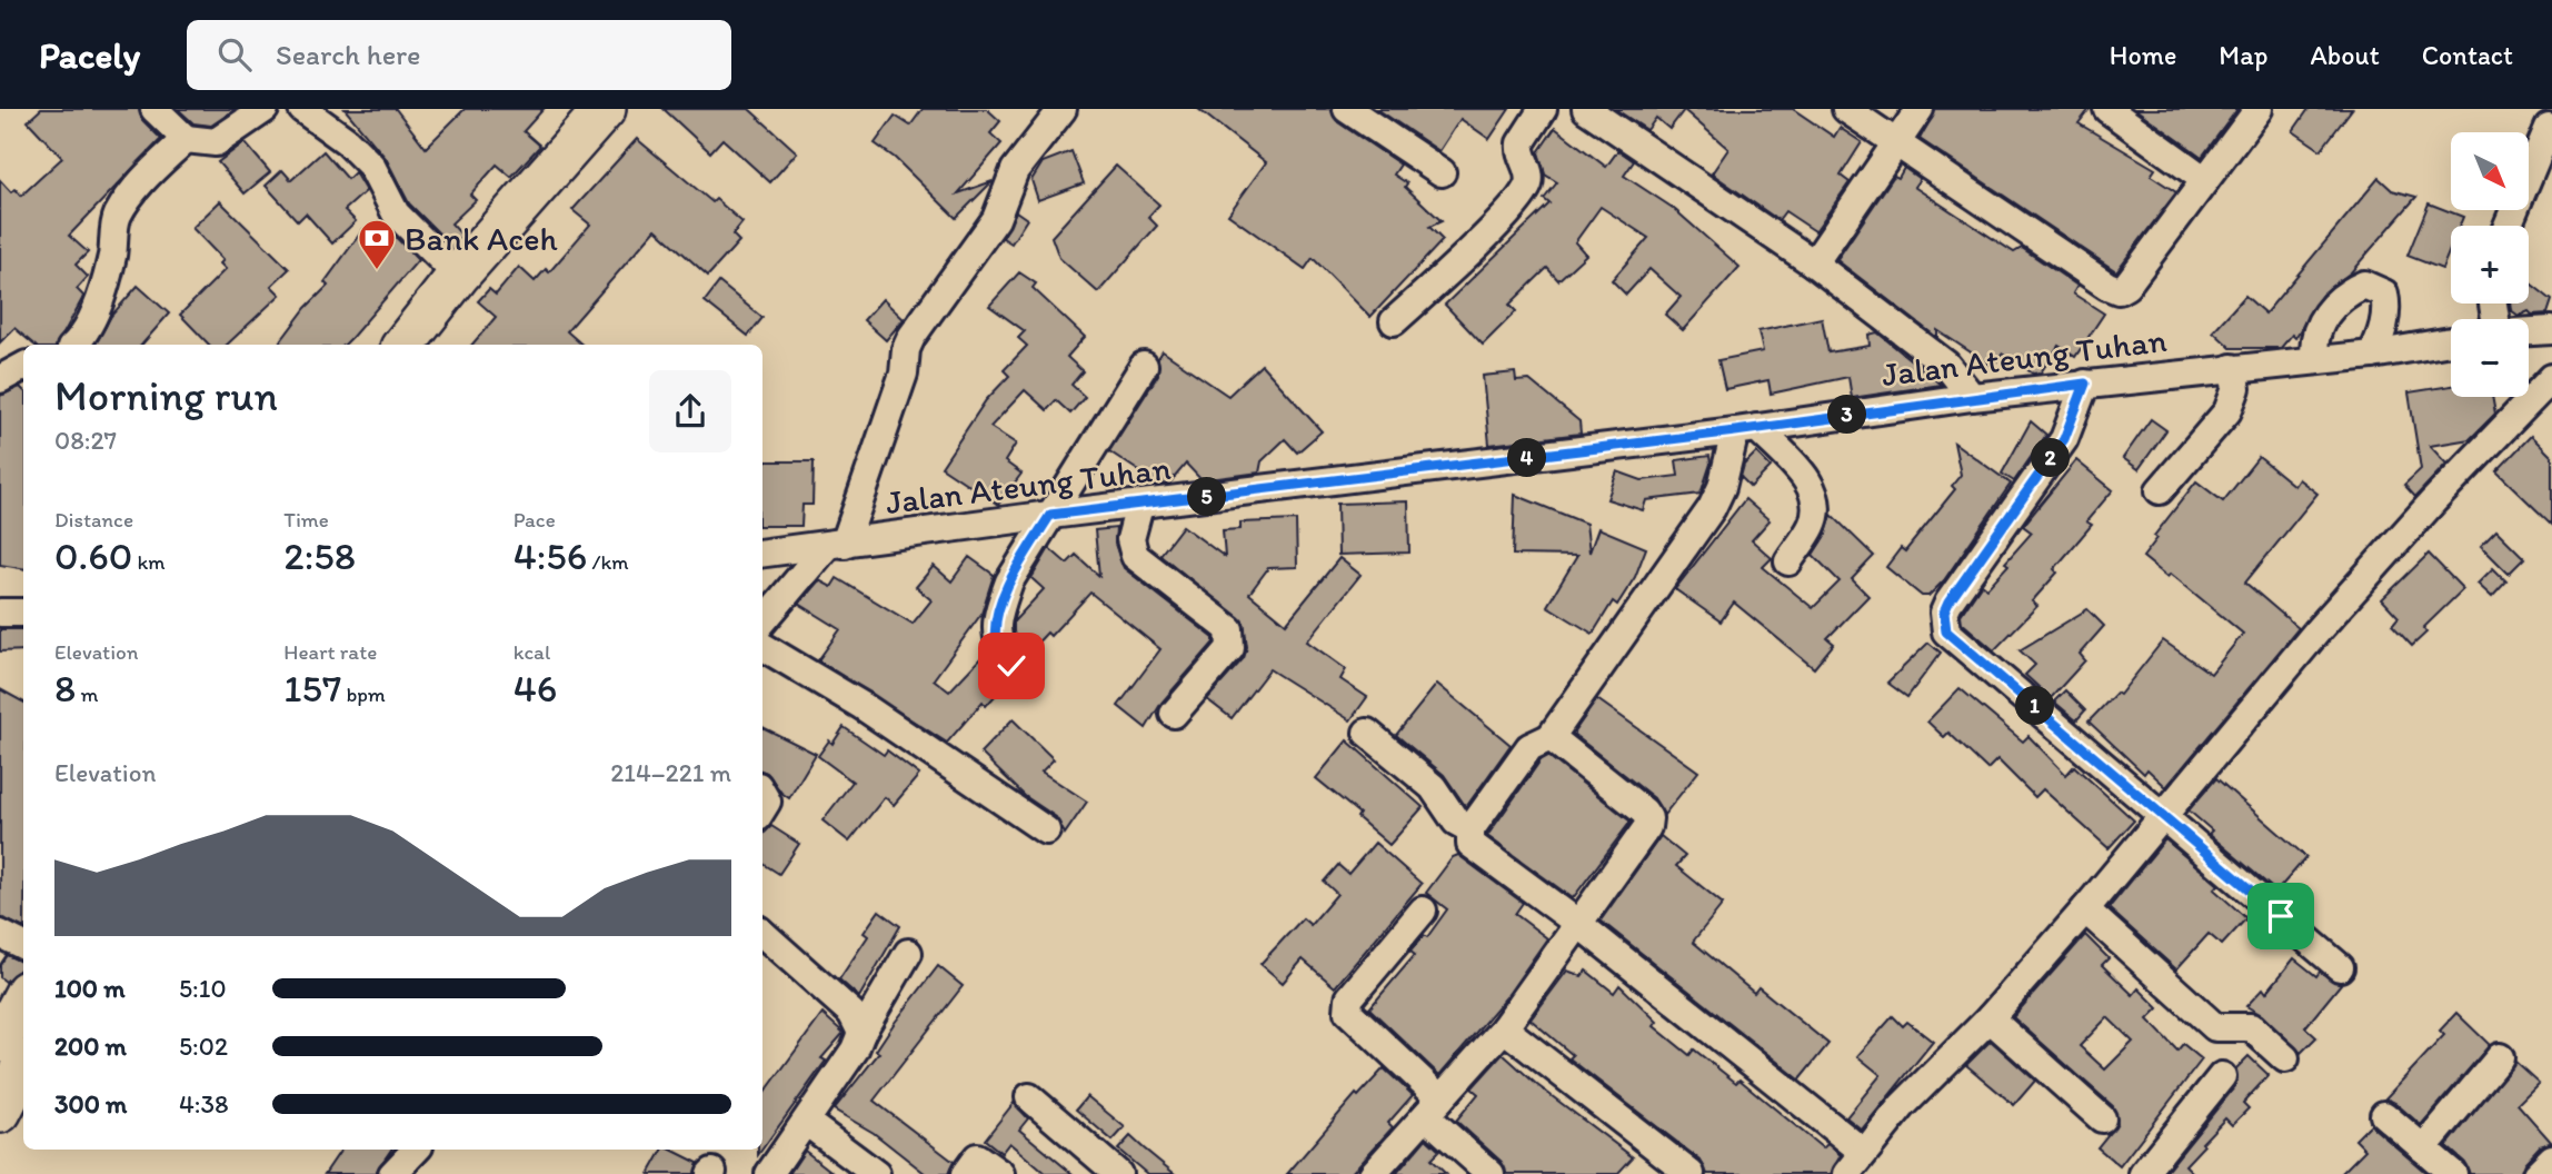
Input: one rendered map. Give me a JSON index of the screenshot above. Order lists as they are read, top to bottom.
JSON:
{
  "streets": {
    "street": ["Jalan Ateung Tuhan"]
  },
  "places": {
    "bank": ["Bank Aceh"]
  },
  "north": "bottom right",
  "page": {
    "header": "Pacely",
    "search": "Search here",
    "nav": [
      "Home",
      "Map",
      "About",
      "Contact"
    ],
    "map_buttons": ["+", "−"],
    "heading": ["Morning run", "08:27"],
    "pins": [
      "3",
      "2",
      "4",
      "5",
      "1"
    ],
    "stats": [
      ["Distance", "0.60 km"],
      ["Time", "2:58"],
      ["Pace", "4:56 /km"],
      ["Elevation", "8 m"],
      ["Heart rate", "157 bpm"],
      ["kcal", "46"]
    ],
    "chart": ["Elevation", "214–221 m"],
    "list": [
      {
        "name": "100 m",
        "note": "5:10"
      },
      {
        "name": "200 m",
        "note": "5:02"
      },
      {
        "name": "300 m",
        "note": "4:38"
      }
    ]
  }
}
